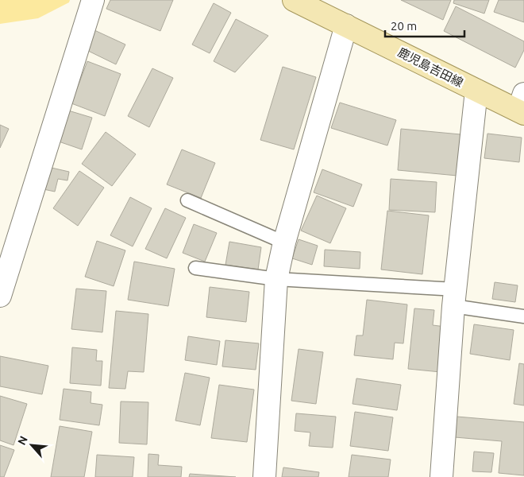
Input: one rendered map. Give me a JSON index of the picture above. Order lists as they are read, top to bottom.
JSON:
{
  "streets": {
    "main road": ["鹿児島吉田線"]
  },
  "scale_bar": "20 m",
  "north": "top left"
}
